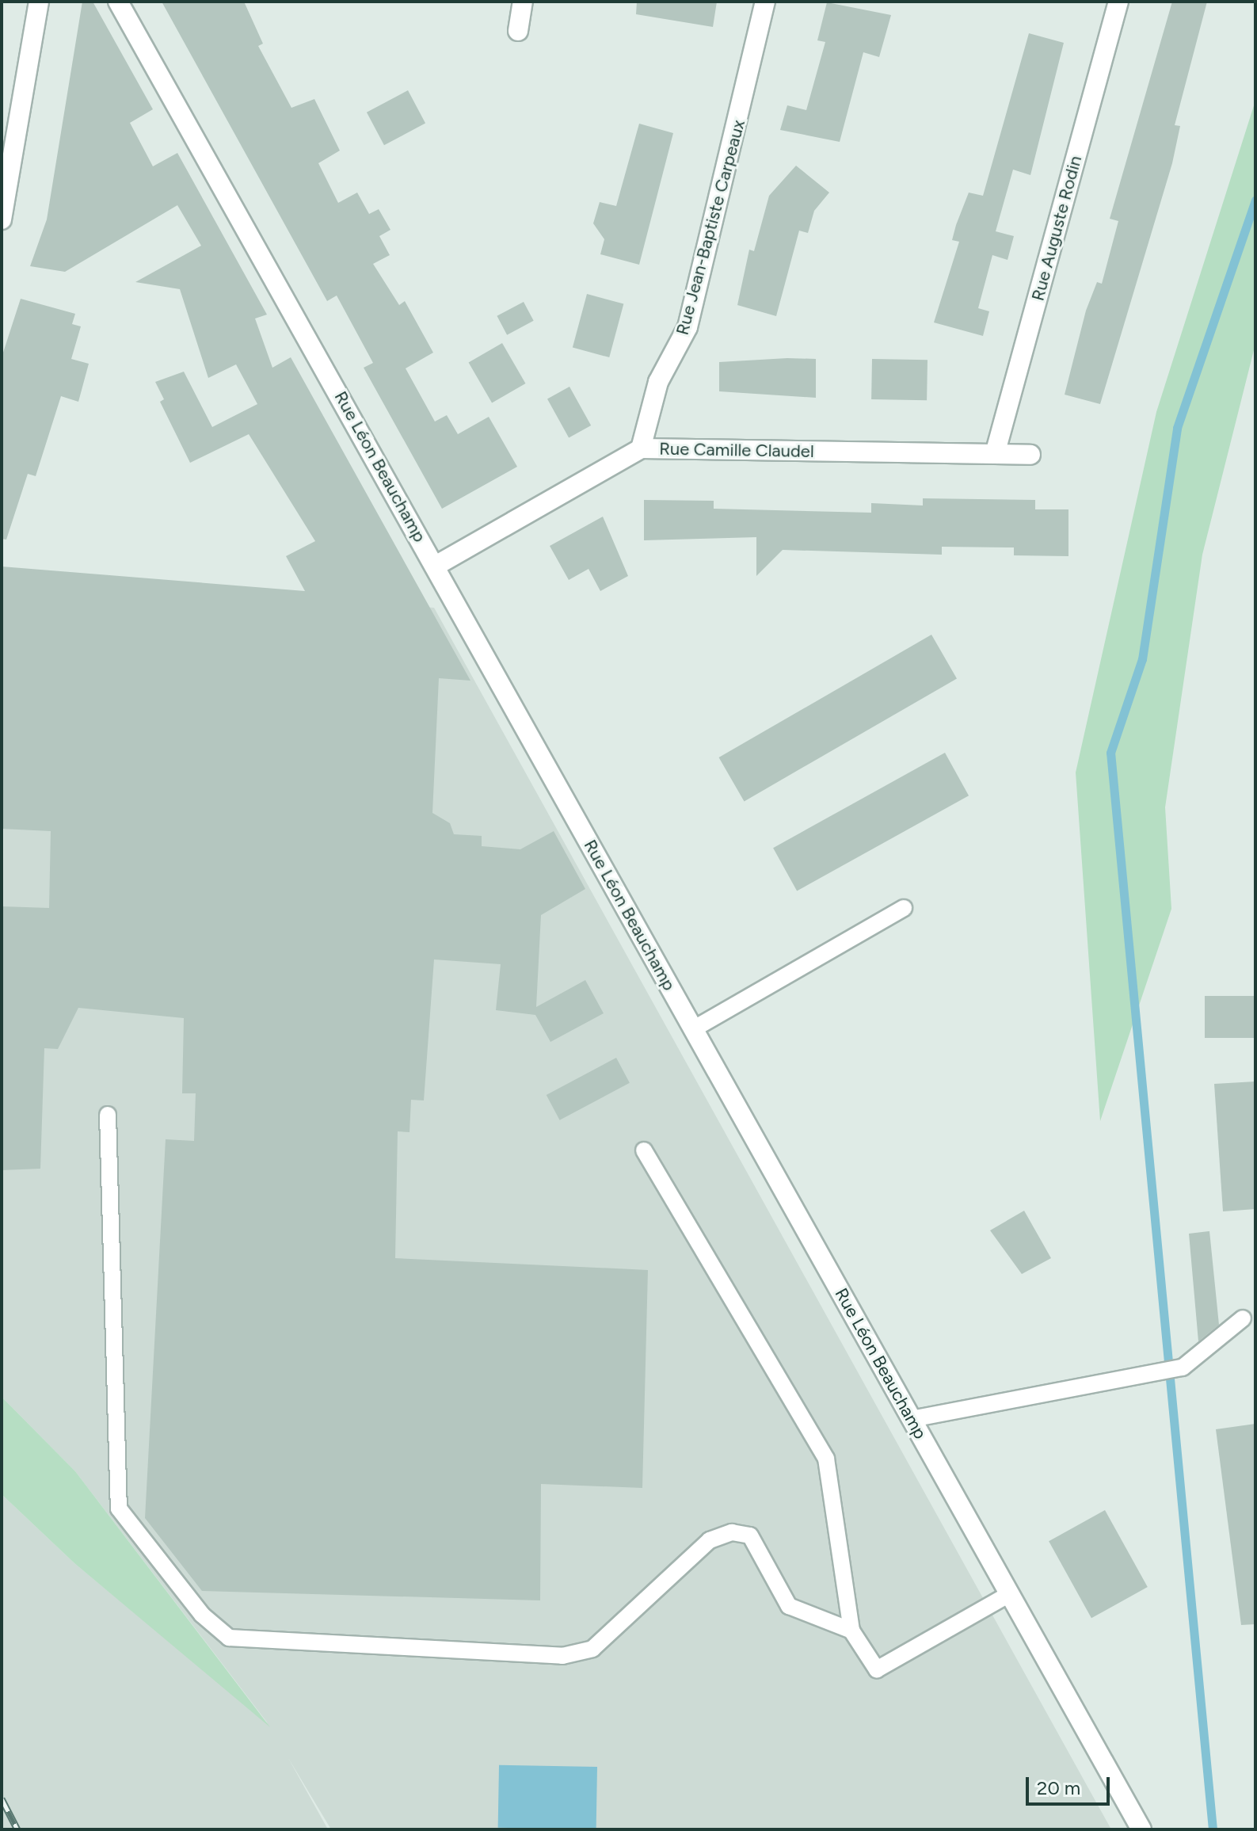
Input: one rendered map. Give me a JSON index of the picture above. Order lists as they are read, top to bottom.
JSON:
{
  "streets": {
    "street": [
      "Rue Jean-Baptiste Carpeaux",
      "Rue Auguste Rodin",
      "Rue Camille Claudel",
      "Rue Léon Beauchamp"
    ]
  },
  "crossings": [
    ["Rue Jean-Baptiste Carpeaux", "Rue Camille Claudel"],
    ["Rue Auguste Rodin", "Rue Camille Claudel"],
    ["Rue Camille Claudel", "Rue Léon Beauchamp"]
  ],
  "scale_bar": "20 m"
}
